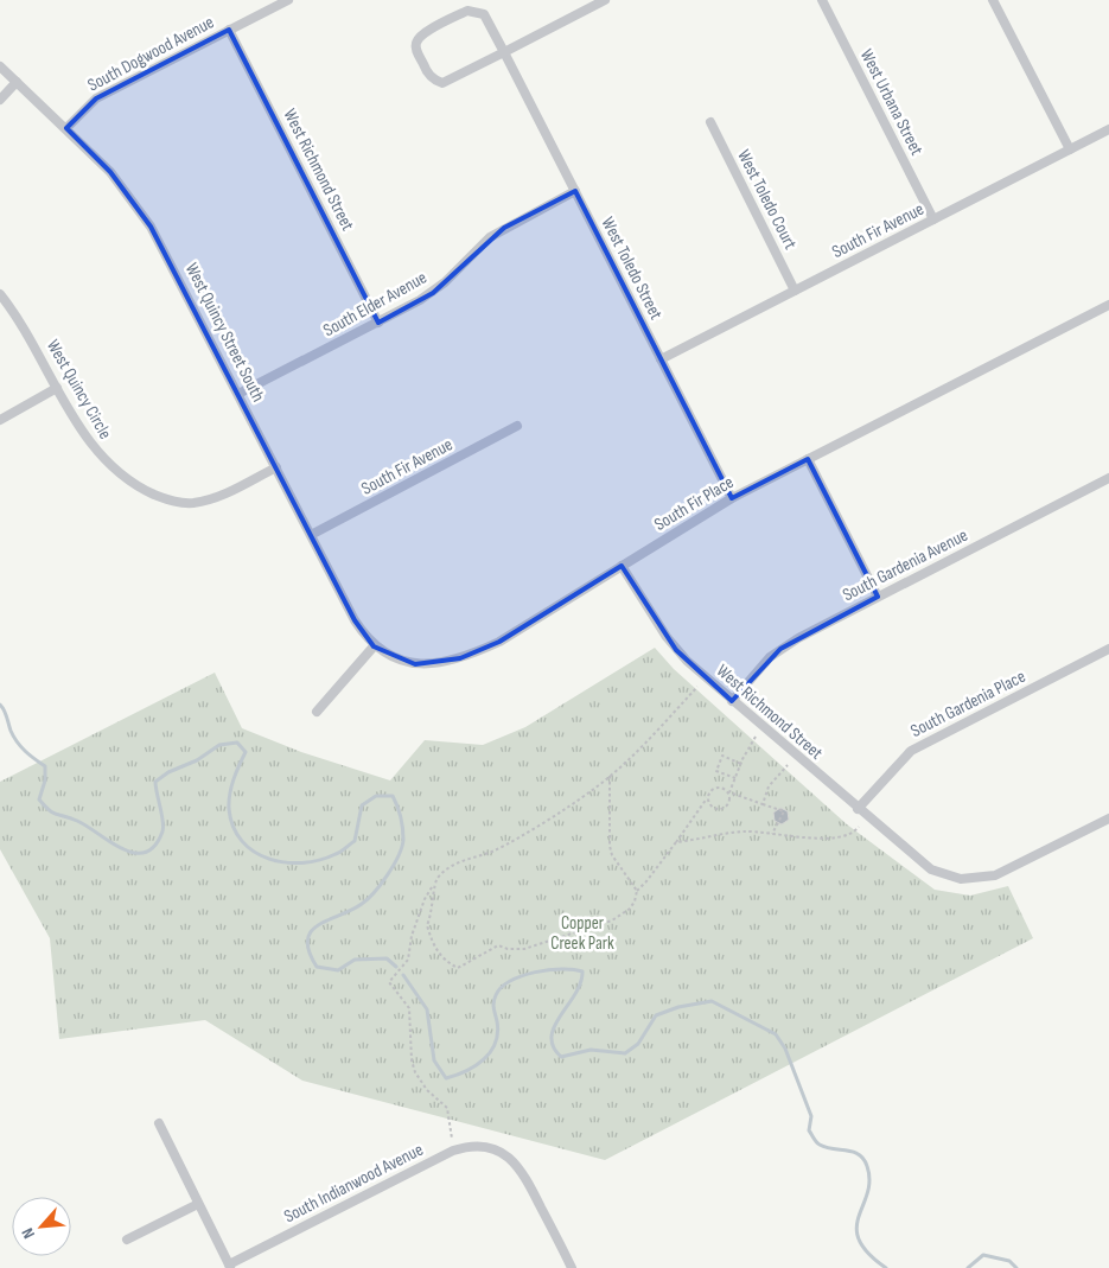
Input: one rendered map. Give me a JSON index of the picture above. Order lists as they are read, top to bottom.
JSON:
{
  "streets": {
    "street": [
      "South Dogwood Avenue",
      "West Urbana Street",
      "West Richmond Street",
      "West Toledo Court",
      "South Fir Avenue",
      "West Toledo Street",
      "South Elder Avenue",
      "West Quincy Street South",
      "West Quincy Circle",
      "South Fir Place",
      "South Gardenia Avenue",
      "South Gardenia Place",
      "South Indianwood Avenue"
    ]
  },
  "crossings": [
    ["South Dogwood Avenue", "West Richmond Street"],
    ["South Dogwood Avenue", "West Quincy Street South"],
    ["West Urbana Street", "South Fir Avenue"],
    ["West Richmond Street", "South Elder Avenue"],
    ["West Richmond Street", "South Fir Place"],
    ["West Richmond Street", "South Gardenia Avenue"],
    ["West Richmond Street", "South Gardenia Place"],
    ["West Toledo Court", "South Fir Avenue"],
    ["South Fir Avenue", "West Toledo Street"],
    ["South Fir Avenue", "West Quincy Street South"],
    ["West Toledo Street", "South Elder Avenue"],
    ["West Toledo Street", "South Fir Place"],
    ["South Elder Avenue", "West Quincy Street South"],
    ["West Quincy Street South", "West Quincy Circle"],
    ["West Quincy Street South", "South Fir Place"]
  ],
  "parks": ["Copper Creek Park"],
  "north": "bottom left"
}
